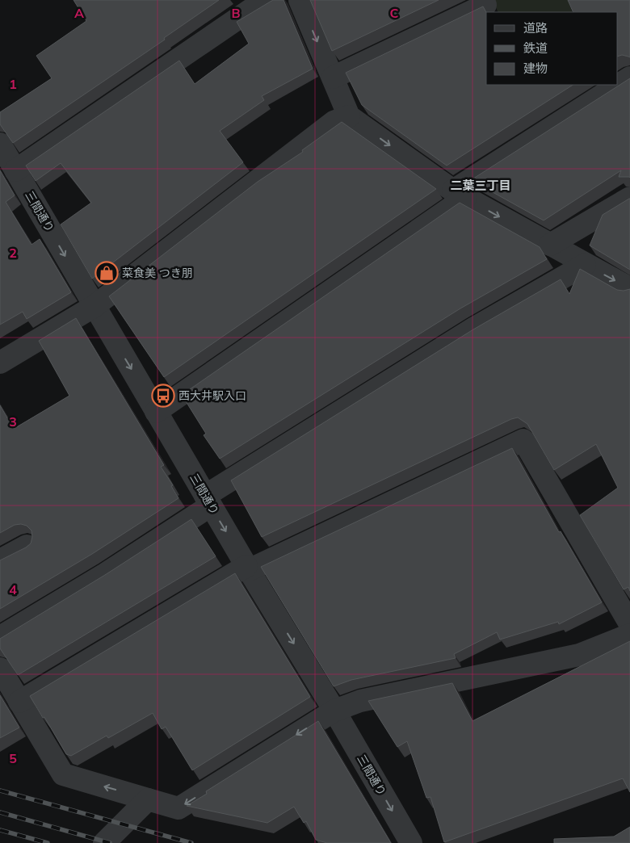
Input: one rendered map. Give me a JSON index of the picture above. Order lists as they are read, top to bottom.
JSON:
{
  "streets": {
    "street": ["三間通り"]
  },
  "one_way": ["三間通り"],
  "districts": ["二葉三丁目"],
  "places": {
    "shop": ["菜食美 つき朋"],
    "bus stop": ["西大井駅入口"]
  },
  "legend": ["道路", "鉄道", "建物"],
  "grid": {
    "columns": ["A", "B", "C"],
    "rows": [
      "1",
      "2",
      "3",
      "4",
      "5"
    ]
  }
}
